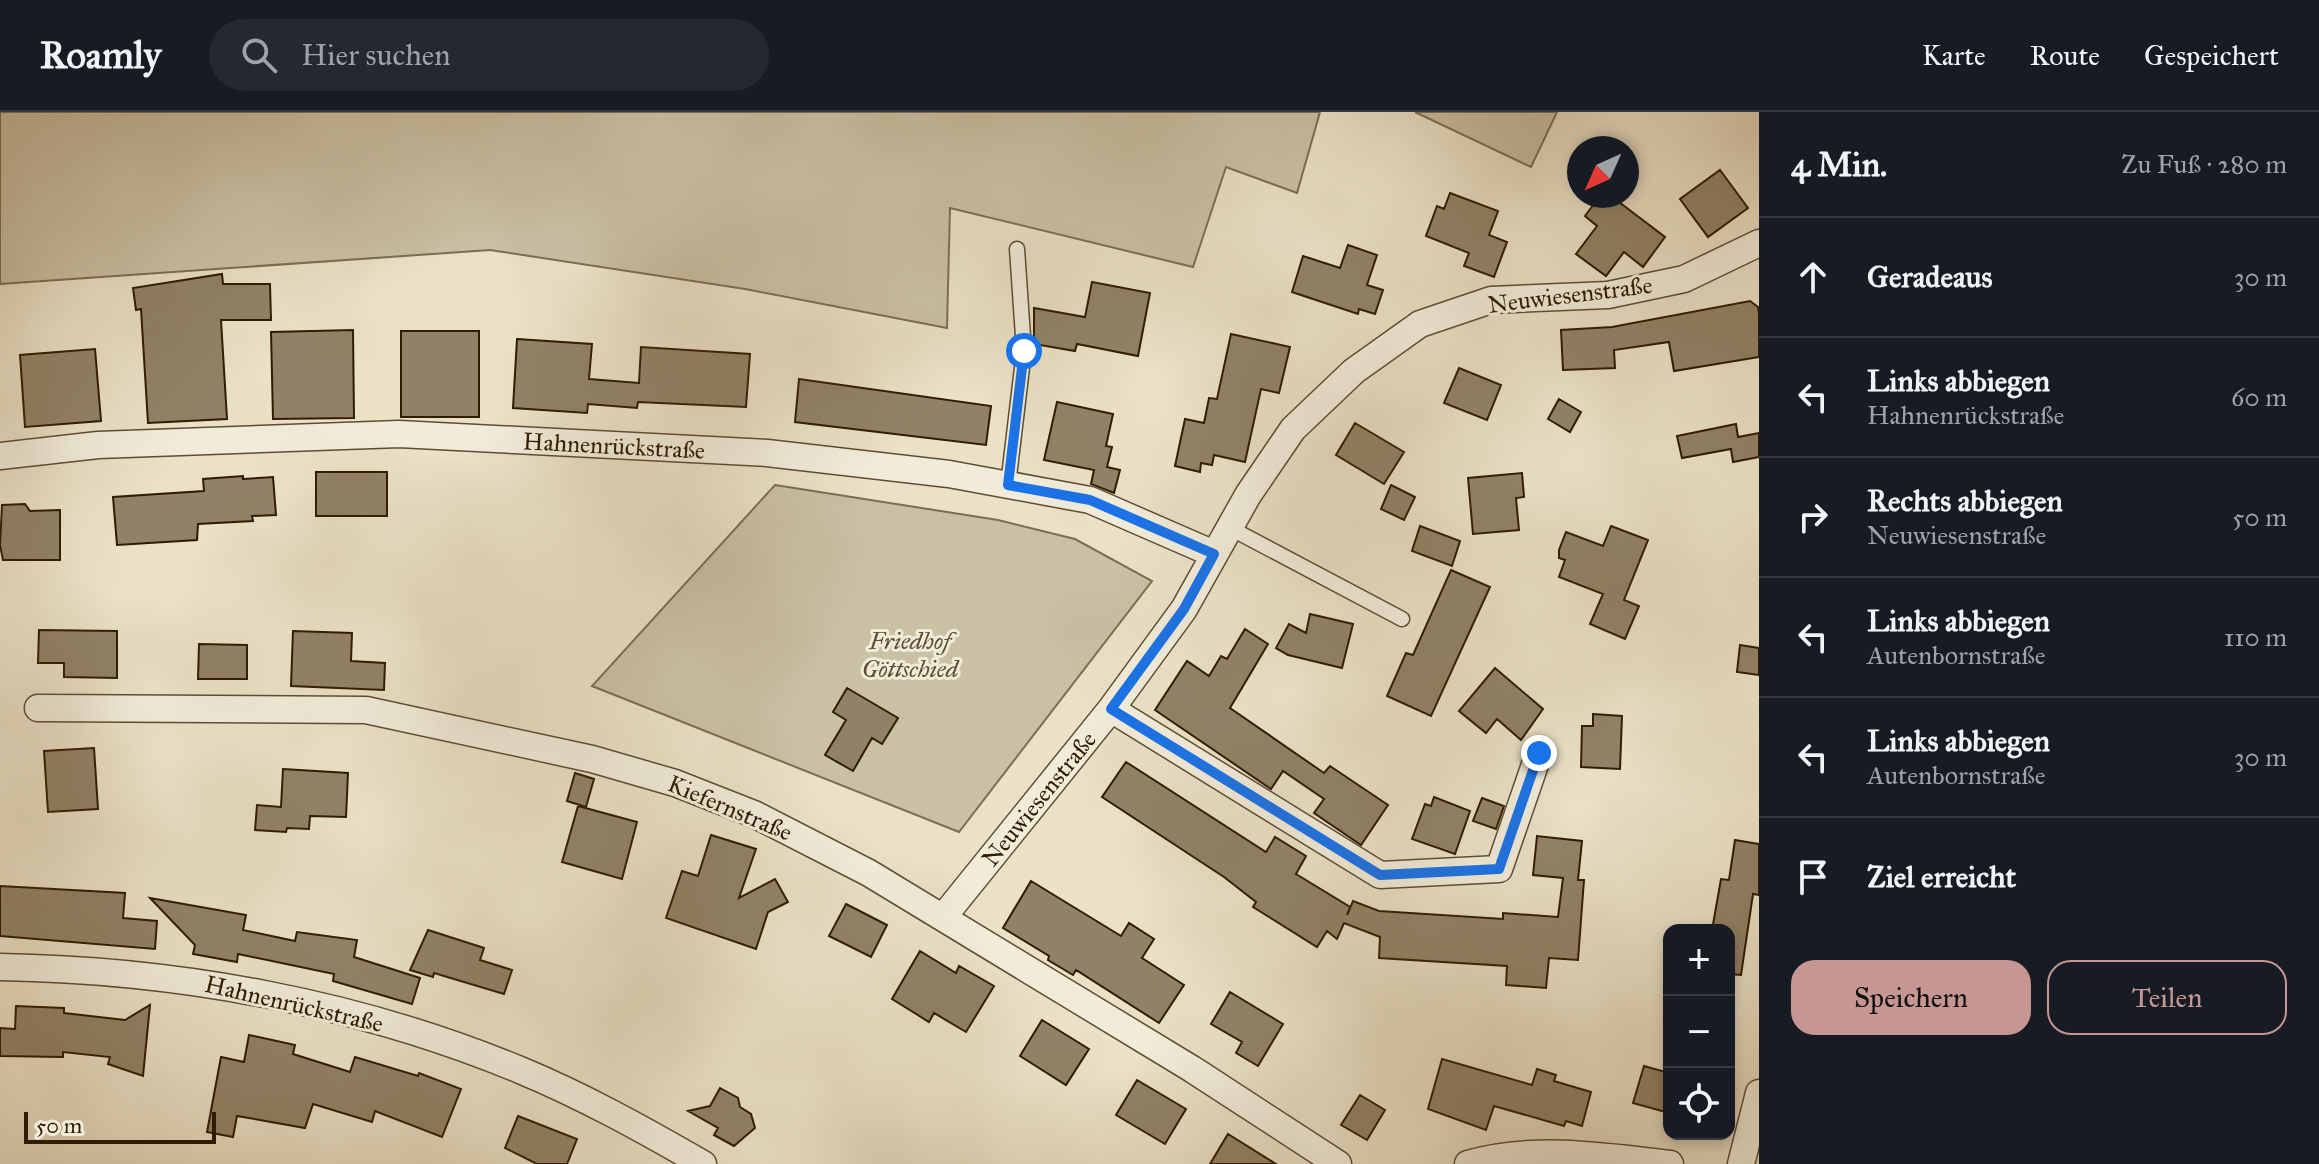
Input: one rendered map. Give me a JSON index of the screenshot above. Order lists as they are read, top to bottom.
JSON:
{
  "streets": {
    "street": ["Neuwiesenstraße", "Hahnenrückstraße", "Kiefernstraße"]
  },
  "crossings": [
    ["Neuwiesenstraße", "Hahnenrückstraße"],
    ["Neuwiesenstraße", "Kiefernstraße"]
  ],
  "parks": ["Friedhof Göttschied"],
  "scale_bar": "50 m",
  "north": "bottom left",
  "page": {
    "header": "Roamly",
    "search": "Hier suchen",
    "nav": ["Karte", "Route", "Gespeichert"],
    "heading": ["4 Min.", "Zu Fuß · 280 m"],
    "list": [
      ["Geradeaus", "30 m"],
      ["Links abbiegen", "Hahnenrückstraße", "60 m"],
      ["Rechts abbiegen", "Neuwiesenstraße", "50 m"],
      ["Links abbiegen", "Autenbornstraße", "110 m"],
      ["Links abbiegen", "Autenbornstraße", "30 m"],
      "Ziel erreicht"
    ],
    "map_buttons": ["+", "−"],
    "buttons": ["Speichern", "Teilen"],
    "scale": "50 m"
  }
}
